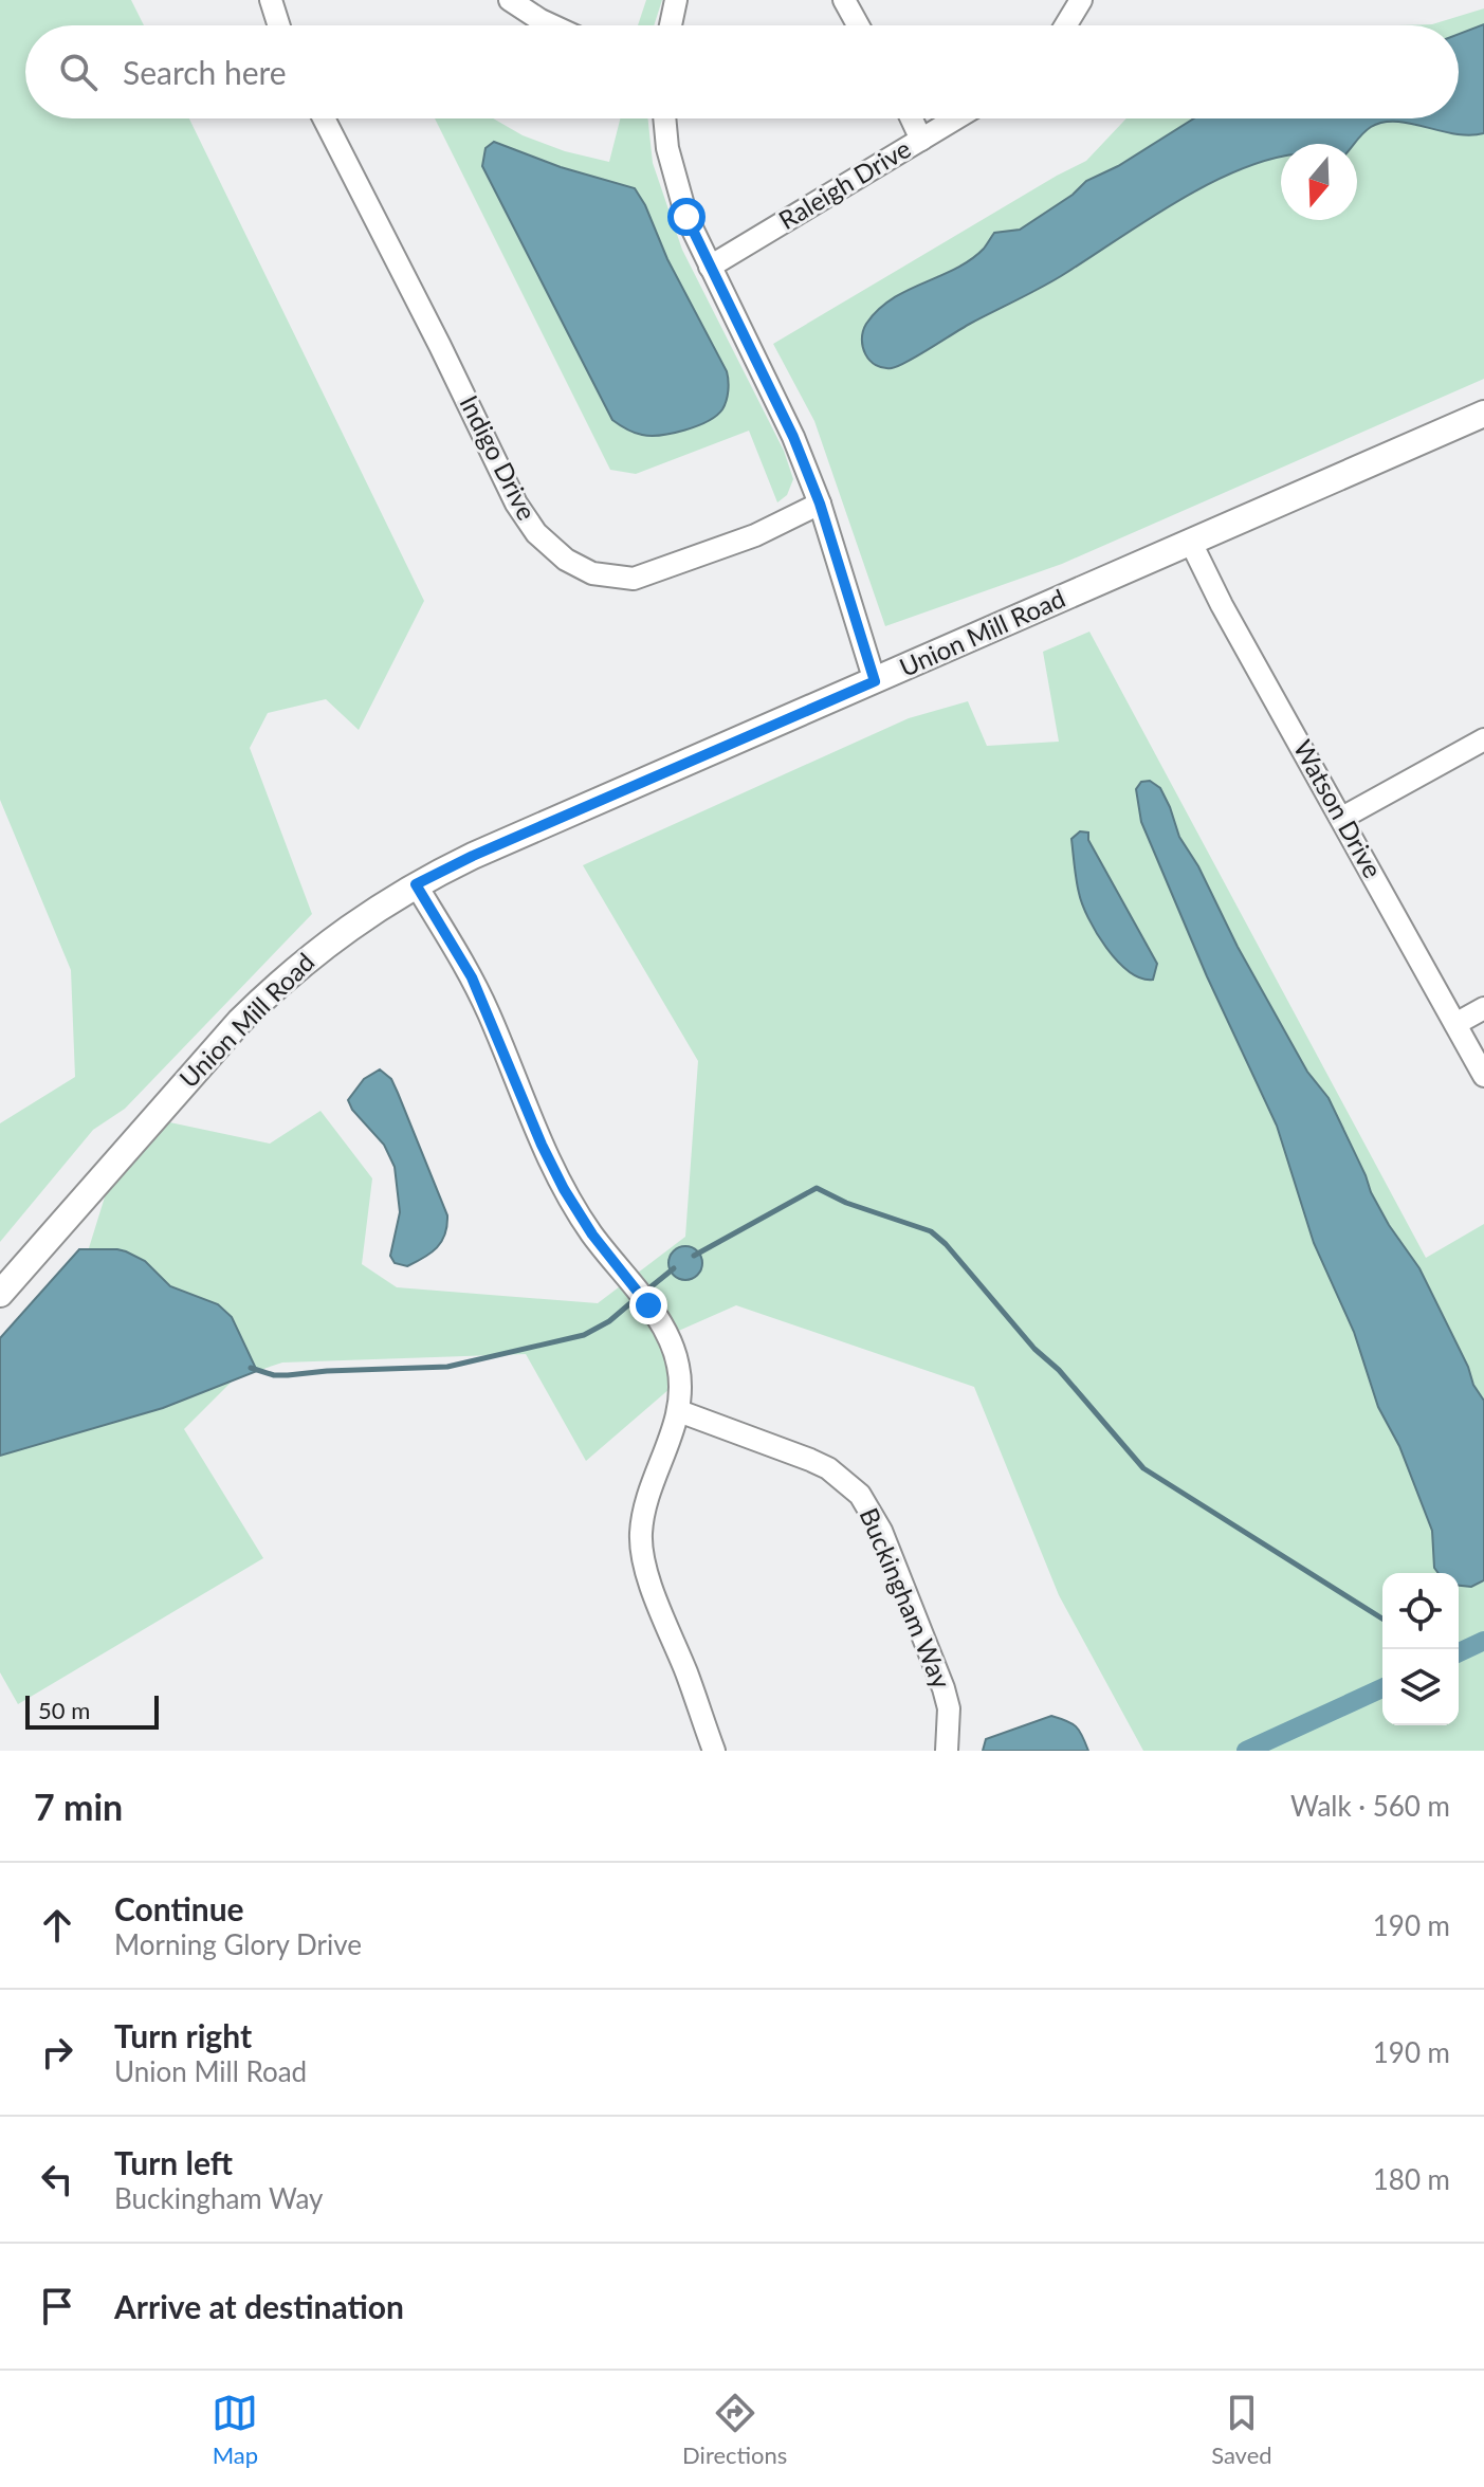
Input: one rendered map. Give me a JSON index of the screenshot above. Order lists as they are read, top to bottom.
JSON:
{
  "streets": {
    "street": [
      "Raleigh Drive",
      "Indigo Drive",
      "Union Mill Road",
      "Watson Drive",
      "Buckingham Way"
    ]
  },
  "crossings": [
    ["Union Mill Road", "Watson Drive"]
  ],
  "scale_bar": "50 m",
  "north": "bottom",
  "page": {
    "search": "Search here",
    "scale": "50 m",
    "heading": ["7 min", "Walk · 560 m"],
    "list": [
      ["Continue", "Morning Glory Drive", "190 m"],
      ["Turn right", "Union Mill Road", "190 m"],
      ["Turn left", "Buckingham Way", "180 m"],
      "Arrive at destination"
    ],
    "nav": ["Map", "Directions", "Saved"]
  }
}
